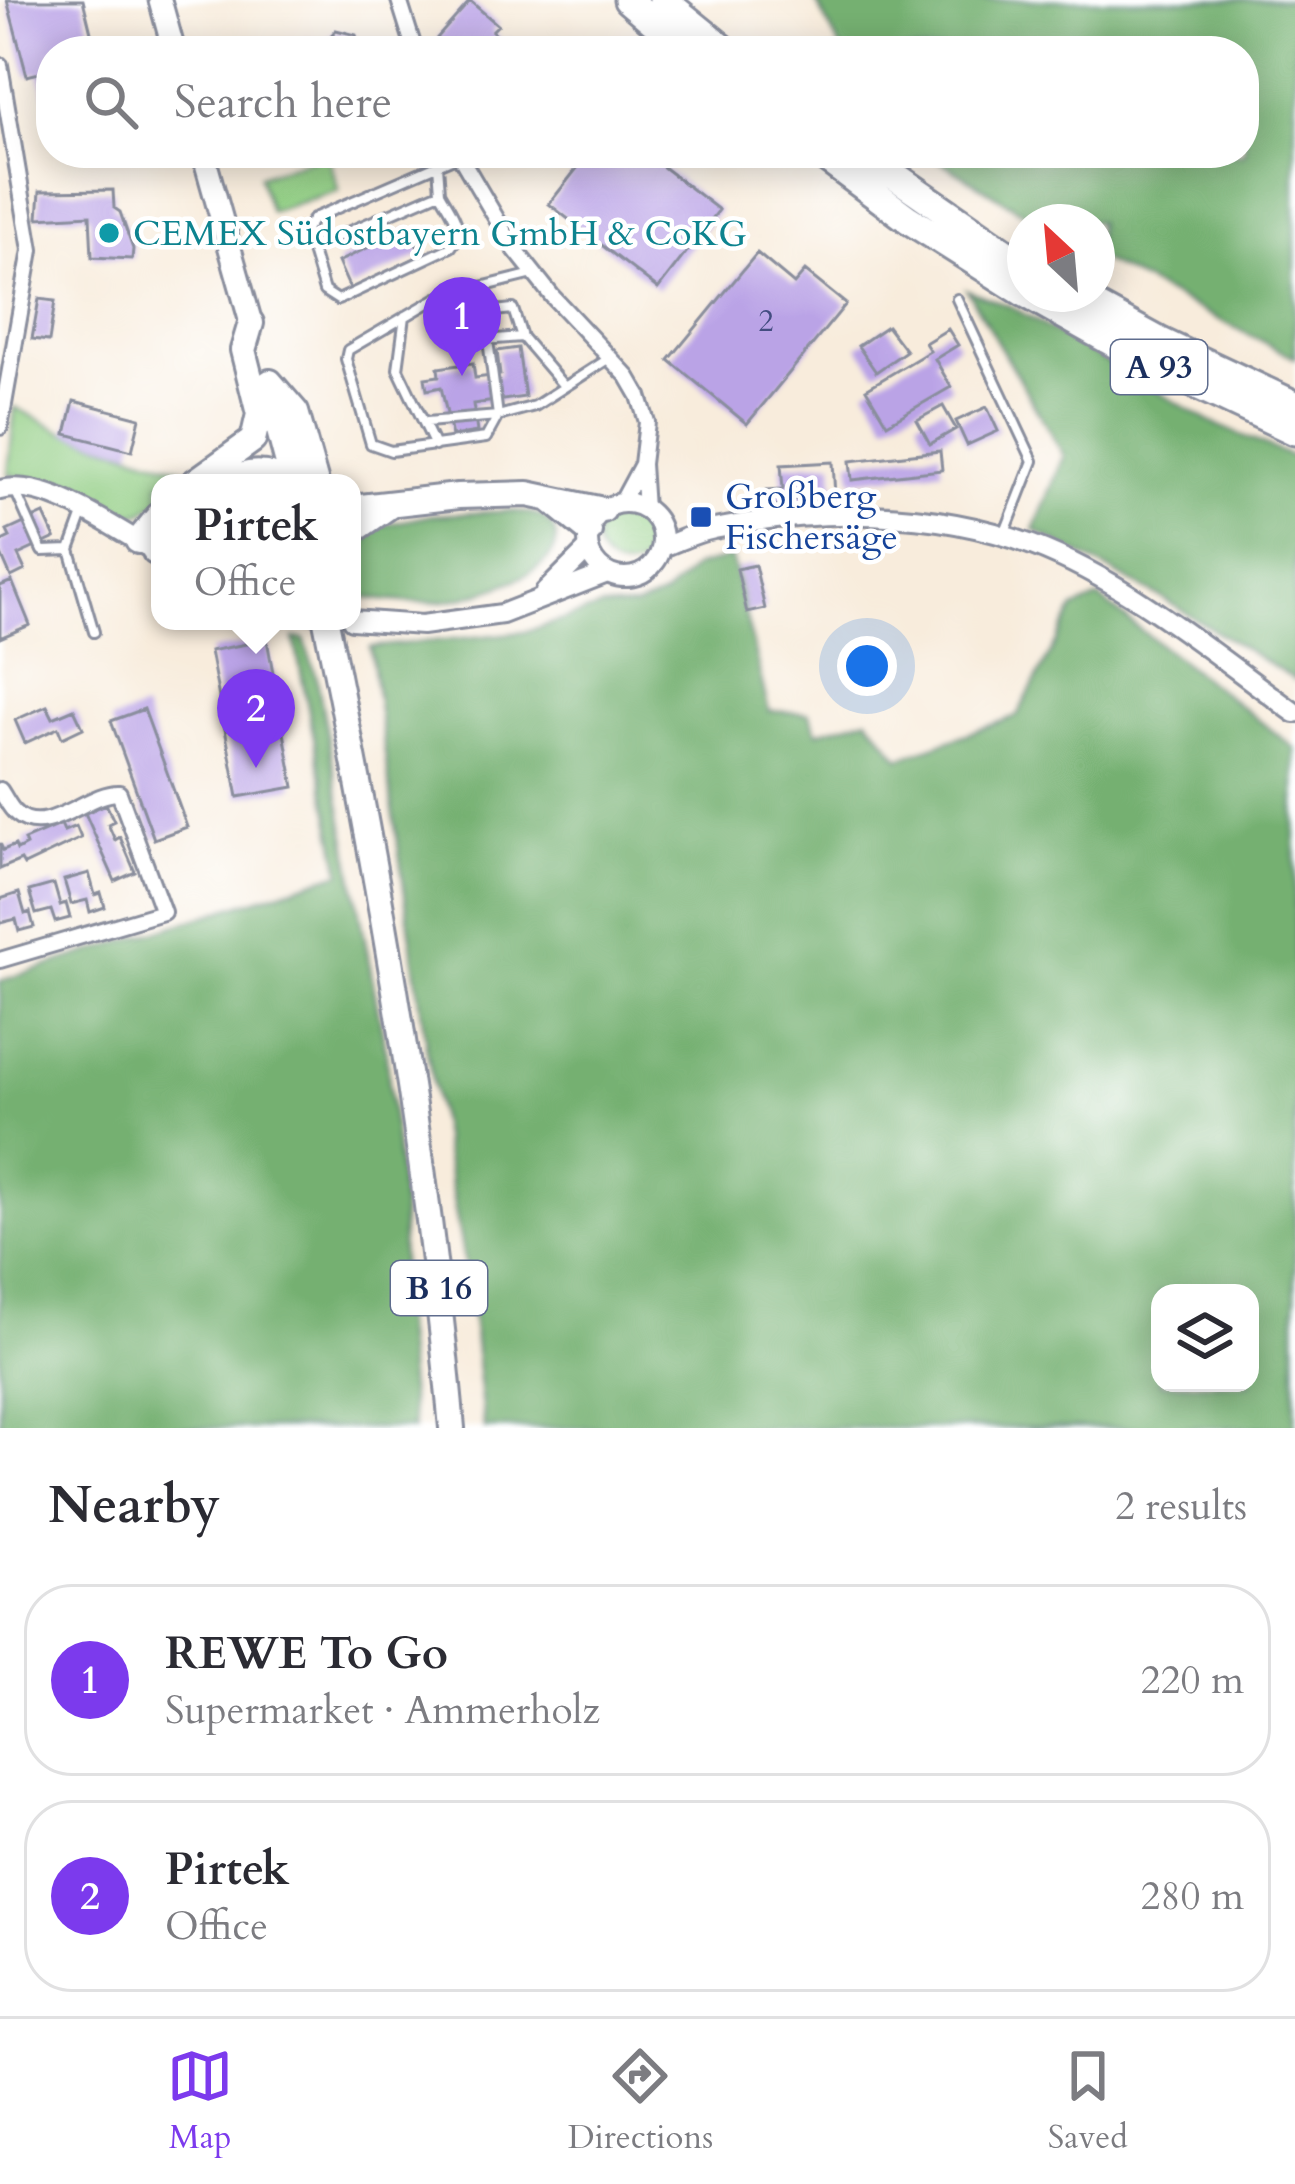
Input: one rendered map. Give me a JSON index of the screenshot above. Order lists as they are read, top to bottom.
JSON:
{
  "streets": {
    "highway": ["A 93", "B 16"]
  },
  "places": {
    "other": ["CEMEX Südostbayern GmbH & CoKG"],
    "transit": ["Großberg Fischersäge"]
  },
  "house_numbers": ["2"],
  "north": "top left",
  "page": {
    "search": "Search here",
    "pins": ["1", "2"],
    "popup": ["Pirtek", "Office"],
    "heading": ["Nearby", "2 results"],
    "list": [
      {
        "mark": "1",
        "name": "REWE To Go",
        "note": "Supermarket · Ammerholz",
        "value": "220 m"
      },
      {
        "mark": "2",
        "name": "Pirtek",
        "note": "Office",
        "value": "280 m"
      }
    ],
    "nav": ["Map", "Directions", "Saved"]
  }
}
